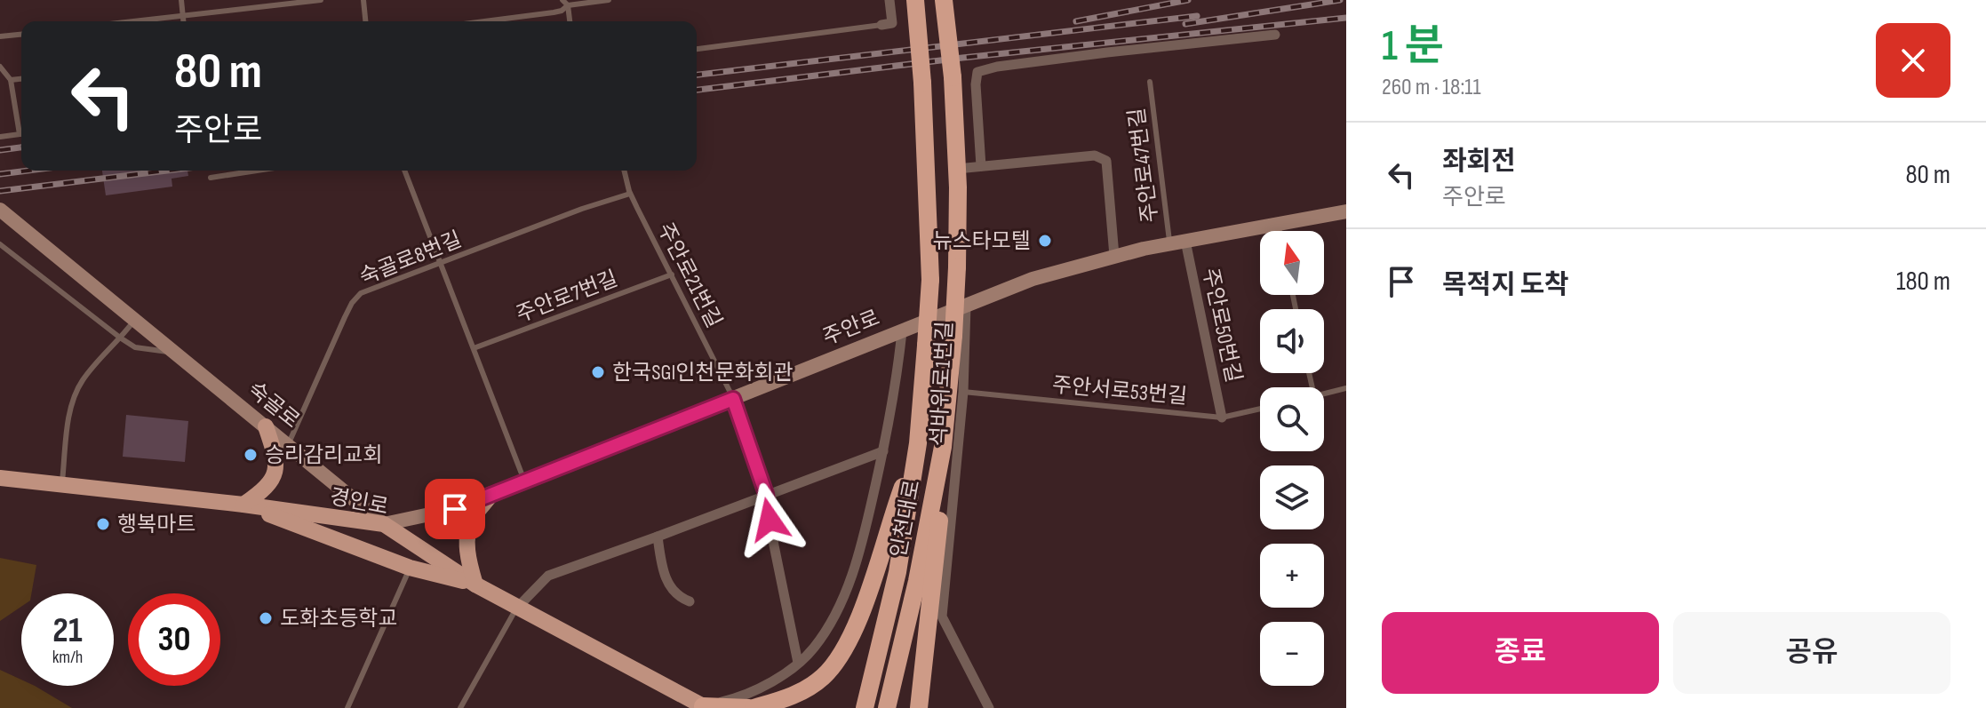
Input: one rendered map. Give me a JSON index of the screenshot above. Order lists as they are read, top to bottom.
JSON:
{
  "streets": {
    "highway": ["인천대로"],
    "main road": ["주안로", "숙골로", "경인로"],
    "street": ["주안로50번길", "석바위로1번길"],
    "lane": [
      "주안로47번길",
      "숙골로8번길",
      "주안로21번길",
      "주안로7번길",
      "주안서로53번길"
    ]
  },
  "crossings": [
    ["주안로47번길", "주안로"],
    ["숙골로8번길", "주안로21번길"],
    ["숙골로8번길", "숙골로"],
    ["주안로21번길", "주안로7번길"],
    ["주안로21번길", "주안로"],
    ["주안로50번길", "주안로"],
    ["주안로50번길", "주안서로53번길"],
    ["주안로", "석바위로1번길"],
    ["주안로", "숙골로"],
    ["주안로", "경인로"],
    ["석바위로1번길", "주안서로53번길"],
    ["숙골로", "경인로"]
  ],
  "places": [
    "뉴스타모텔",
    "한국SGI인천문화회관",
    "승리감리교회",
    "행복마트",
    "도화초등학교"
  ],
  "north": "top",
  "page": {
    "heading": ["1 분", "260 m · 18:11"],
    "turn": ["80 m", "주안로"],
    "list": [
      {
        "name": "좌회전",
        "note": "주안로",
        "value": "80 m"
      },
      {
        "name": "목적지 도착",
        "value": "180 m"
      }
    ],
    "map_buttons": ["+", "−"],
    "speed": "21 km/h",
    "limit": "30",
    "buttons": ["종료", "공유"]
  }
}
